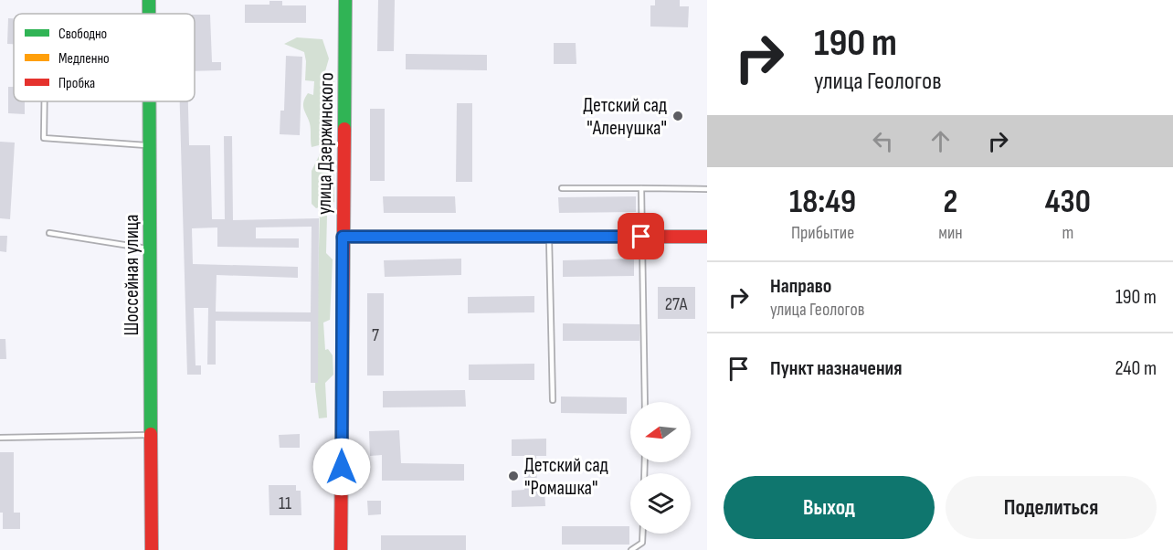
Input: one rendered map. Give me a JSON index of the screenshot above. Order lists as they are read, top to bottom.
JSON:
{
  "streets": {
    "main road": ["улица Дзержинского", "Шоссейная улица"]
  },
  "places": ["Детский сад \"Аленушка\"", "Детский сад \"Ромашка\""],
  "house_numbers": ["27А", "7", "11"],
  "legend": ["Свободно", "Медленно", "Пробка"],
  "north": "left",
  "page": {
    "turn": ["190 m", "улица Геологов"],
    "eta": [
      "18:49",
      "Прибытие",
      "2",
      "мин",
      "430",
      "m"
    ],
    "list": [
      {
        "name": "Направо",
        "note": "улица Геологов",
        "value": "190 m"
      },
      {
        "name": "Пункт назначения",
        "value": "240 m"
      }
    ],
    "buttons": ["Выход", "Поделиться"]
  }
}
